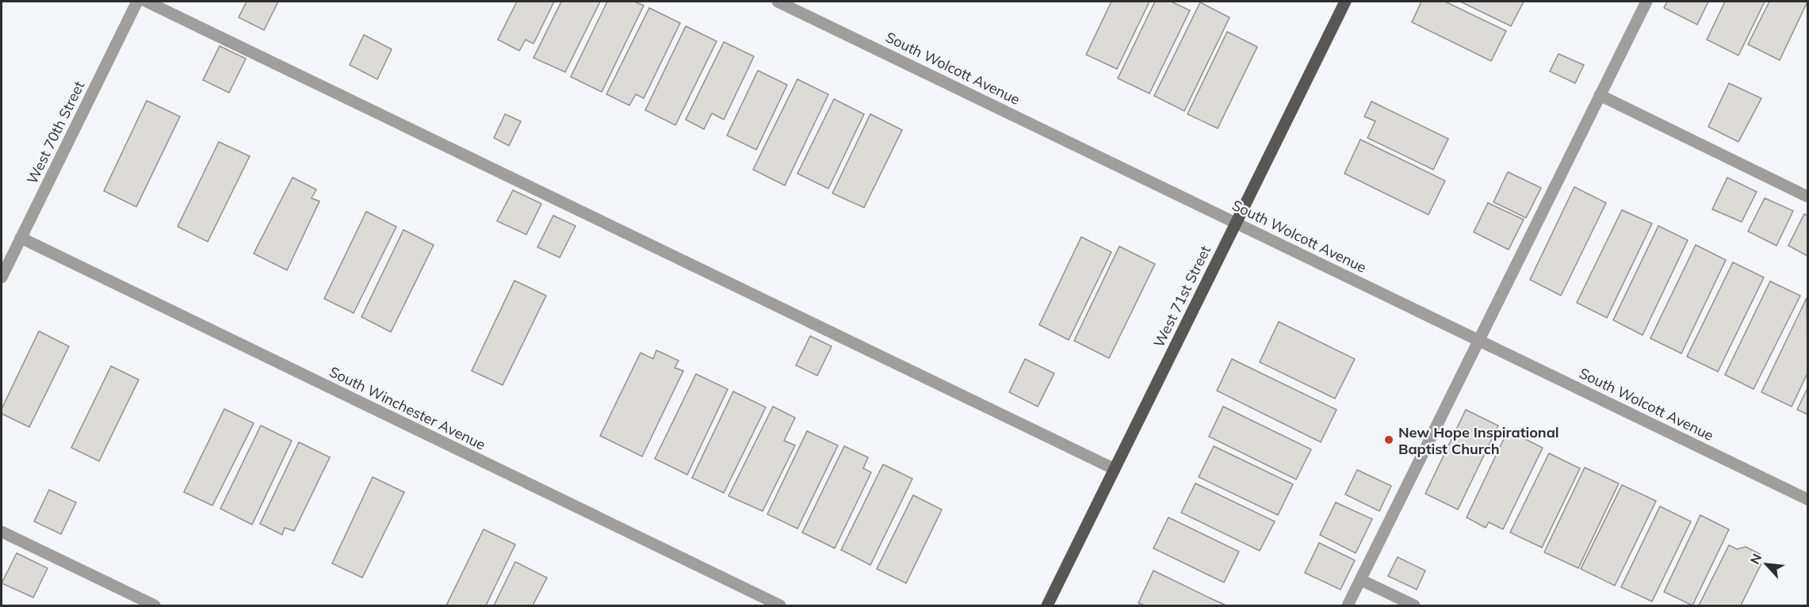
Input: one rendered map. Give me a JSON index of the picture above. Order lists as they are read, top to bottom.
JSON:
{
  "streets": {
    "main road": ["West 71st Street"],
    "street": ["South Wolcott Avenue", "West 70th Street", "South Winchester Avenue"]
  },
  "crossings": [
    ["South Wolcott Avenue", "West 71st Street"],
    ["West 70th Street", "South Winchester Avenue"]
  ],
  "places": ["New Hope Inspirational Baptist Church"],
  "north": "top left"
}
